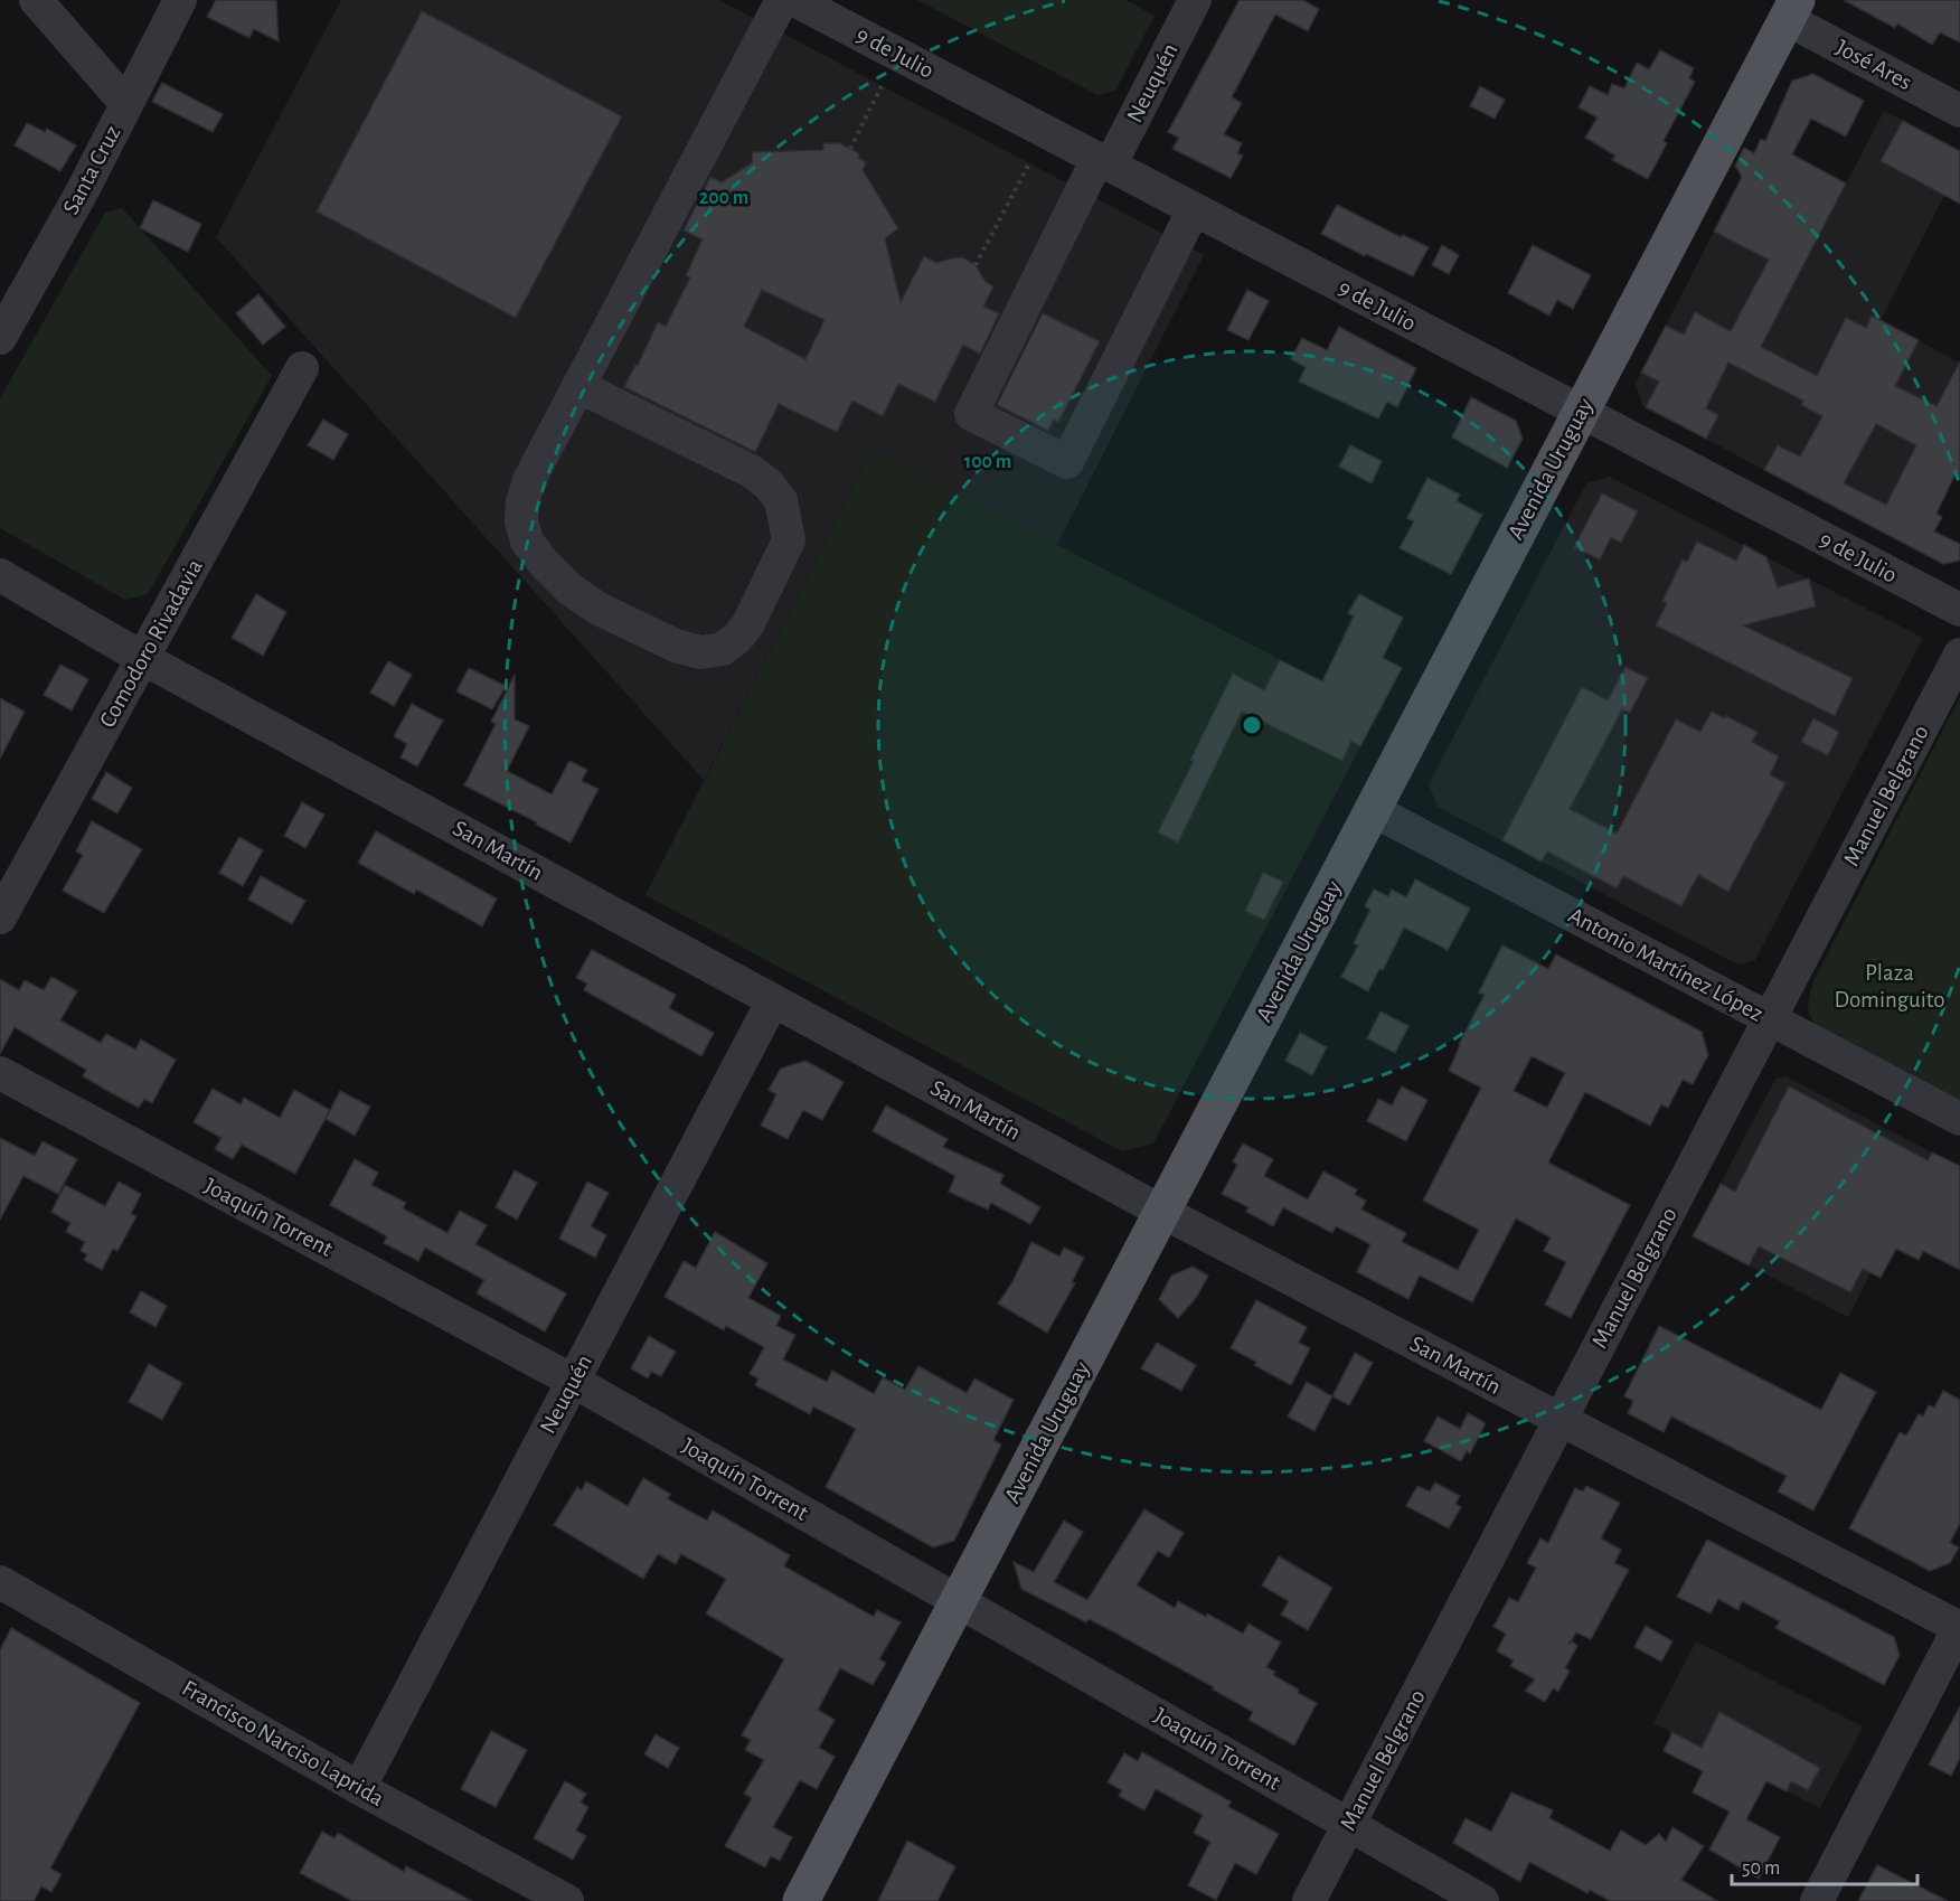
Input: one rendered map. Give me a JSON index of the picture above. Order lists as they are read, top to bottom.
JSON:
{
  "streets": {
    "main road": ["Avenida Uruguay"],
    "street": [
      "9 de Julio",
      "José Ares",
      "Neuquén",
      "Santa Cruz",
      "Comodoro Rivadavia",
      "Manuel Belgrano",
      "San Martín",
      "Antonio Martínez López",
      "Joaquín Torrent",
      "Francisco Narciso Laprida"
    ]
  },
  "crossings": [
    ["9 de Julio", "Neuquén"],
    ["9 de Julio", "Avenida Uruguay"],
    ["José Ares", "Avenida Uruguay"],
    ["Neuquén", "San Martín"],
    ["Neuquén", "Joaquín Torrent"],
    ["Neuquén", "Francisco Narciso Laprida"],
    ["Avenida Uruguay", "San Martín"],
    ["Avenida Uruguay", "Antonio Martínez López"],
    ["Avenida Uruguay", "Joaquín Torrent"],
    ["Comodoro Rivadavia", "San Martín"],
    ["Manuel Belgrano", "San Martín"],
    ["Manuel Belgrano", "Antonio Martínez López"],
    ["Manuel Belgrano", "Joaquín Torrent"]
  ],
  "parks": ["Plaza Dominguito"],
  "scale_bar": "50 m",
  "rings": ["200 m", "100 m"]
}
